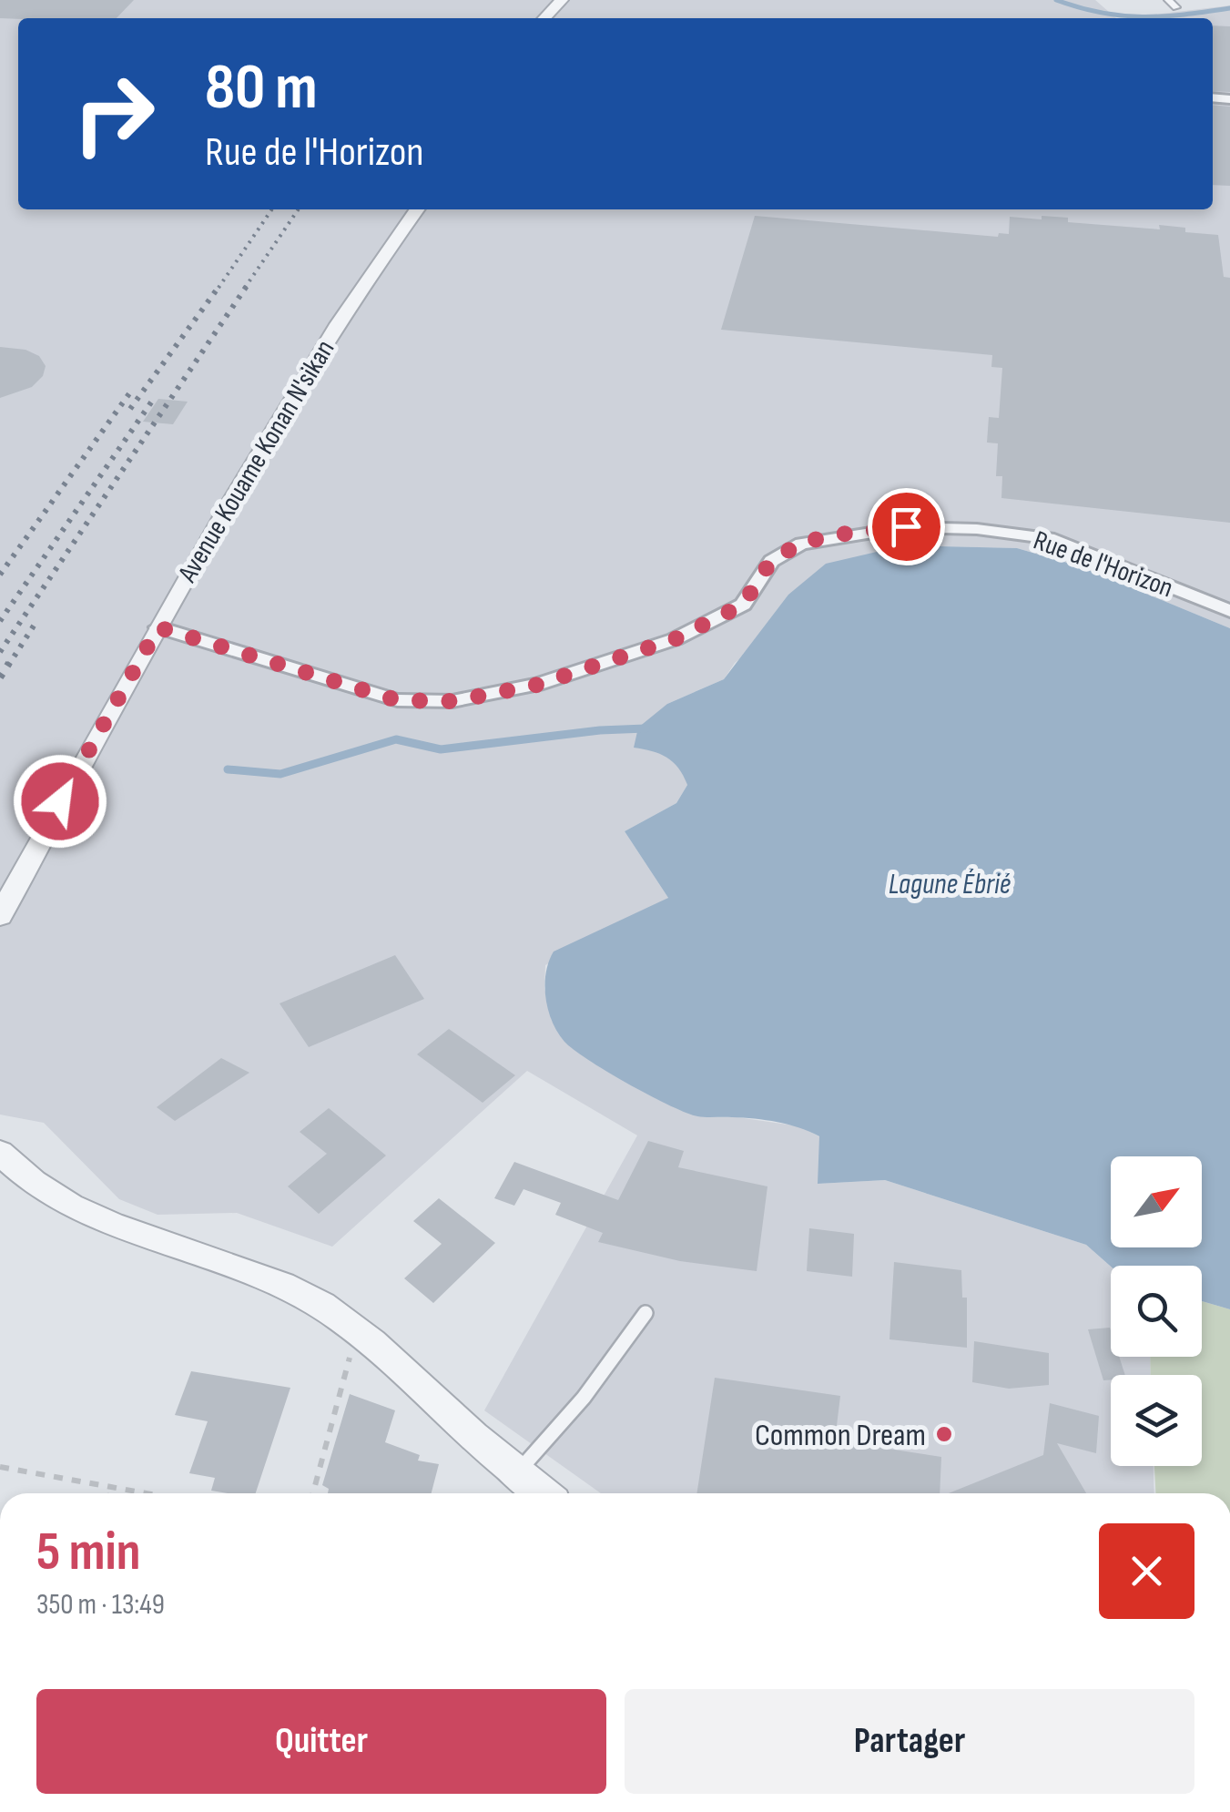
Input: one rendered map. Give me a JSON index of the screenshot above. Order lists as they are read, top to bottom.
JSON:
{
  "streets": {
    "street": ["Avenue Kouame Konan N'sikan", "Rue de l'Horizon"]
  },
  "crossings": [
    ["Avenue Kouame Konan N'sikan", "Rue de l'Horizon"]
  ],
  "water": ["Lagune Ébrié"],
  "places": ["Common Dream"],
  "north": "top right",
  "page": {
    "turn": ["80 m", "Rue de l'Horizon"],
    "heading": ["5 min", "350 m · 13:49"],
    "buttons": ["Quitter", "Partager"]
  }
}
